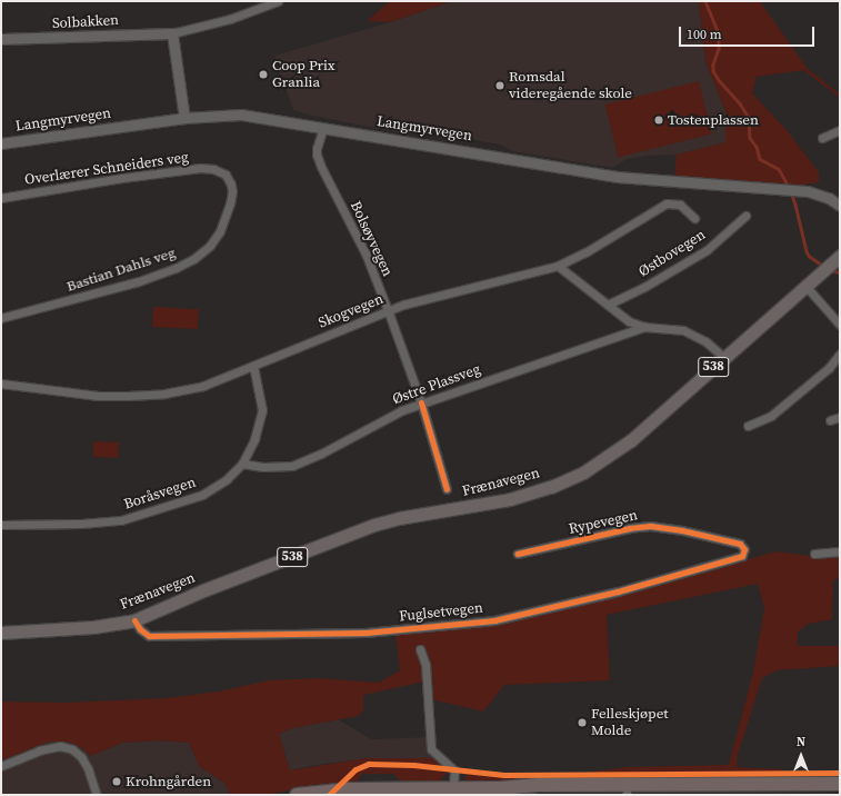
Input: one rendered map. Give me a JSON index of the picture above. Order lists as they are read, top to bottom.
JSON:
{
  "streets": {
    "main road": [
      "Solbakken",
      "Langmyrvegen",
      "538",
      "Frænavegen"
    ],
    "street": [
      "Overlærer Schneiders veg",
      "Bolsøyvegen",
      "Østbovegen",
      "Bastian Dahls veg",
      "Skogvegen",
      "Østre Plassveg",
      "Boråsvegen",
      "Rypevegen",
      "Fuglsetvegen"
    ]
  },
  "crossings": [
    ["Langmyrvegen", "Bolsøyvegen"],
    ["Overlærer Schneiders veg", "Bastian Dahls veg"],
    ["Bolsøyvegen", "Skogvegen"],
    ["Bolsøyvegen", "Østre Plassveg"],
    ["Skogvegen", "Boråsvegen"],
    ["Østre Plassveg", "Boråsvegen"],
    ["Frænavegen", "Fuglsetvegen"],
    ["Rypevegen", "Fuglsetvegen"]
  ],
  "places": [
    "Coop Prix Granlia",
    "Romsdal videregående skole",
    "Tostenplassen",
    "Felleskjøpet Molde",
    "Krohngården"
  ],
  "scale_bar": "100 m",
  "north": "top"
}
